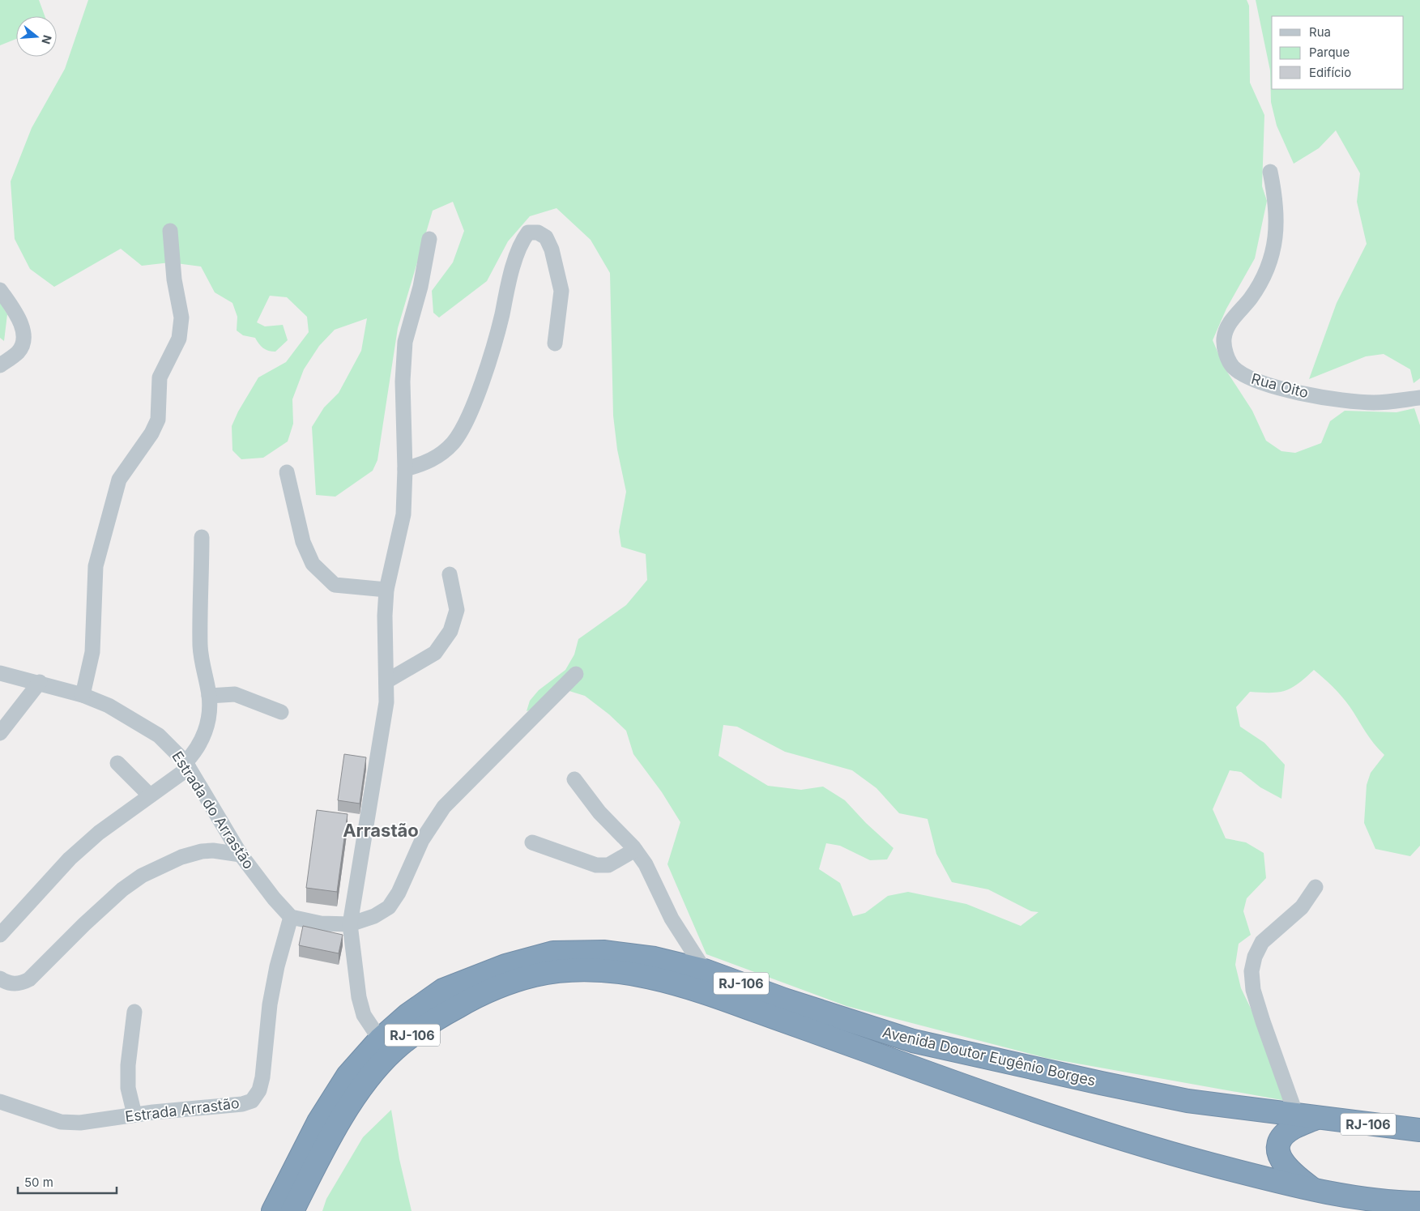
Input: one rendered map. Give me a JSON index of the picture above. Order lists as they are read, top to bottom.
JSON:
{
  "streets": {
    "highway": ["RJ-106", "Avenida Doutor Eugênio Borges"],
    "street": ["Rua Oito", "Estrada do Arrastão", "Estrada Arrastão"]
  },
  "crossings": [
    ["Estrada do Arrastão", "Estrada Arrastão"]
  ],
  "districts": ["Arrastão"],
  "legend": ["Rua", "Parque", "Edifício"],
  "scale_bar": "50 m",
  "north": "right"
}
